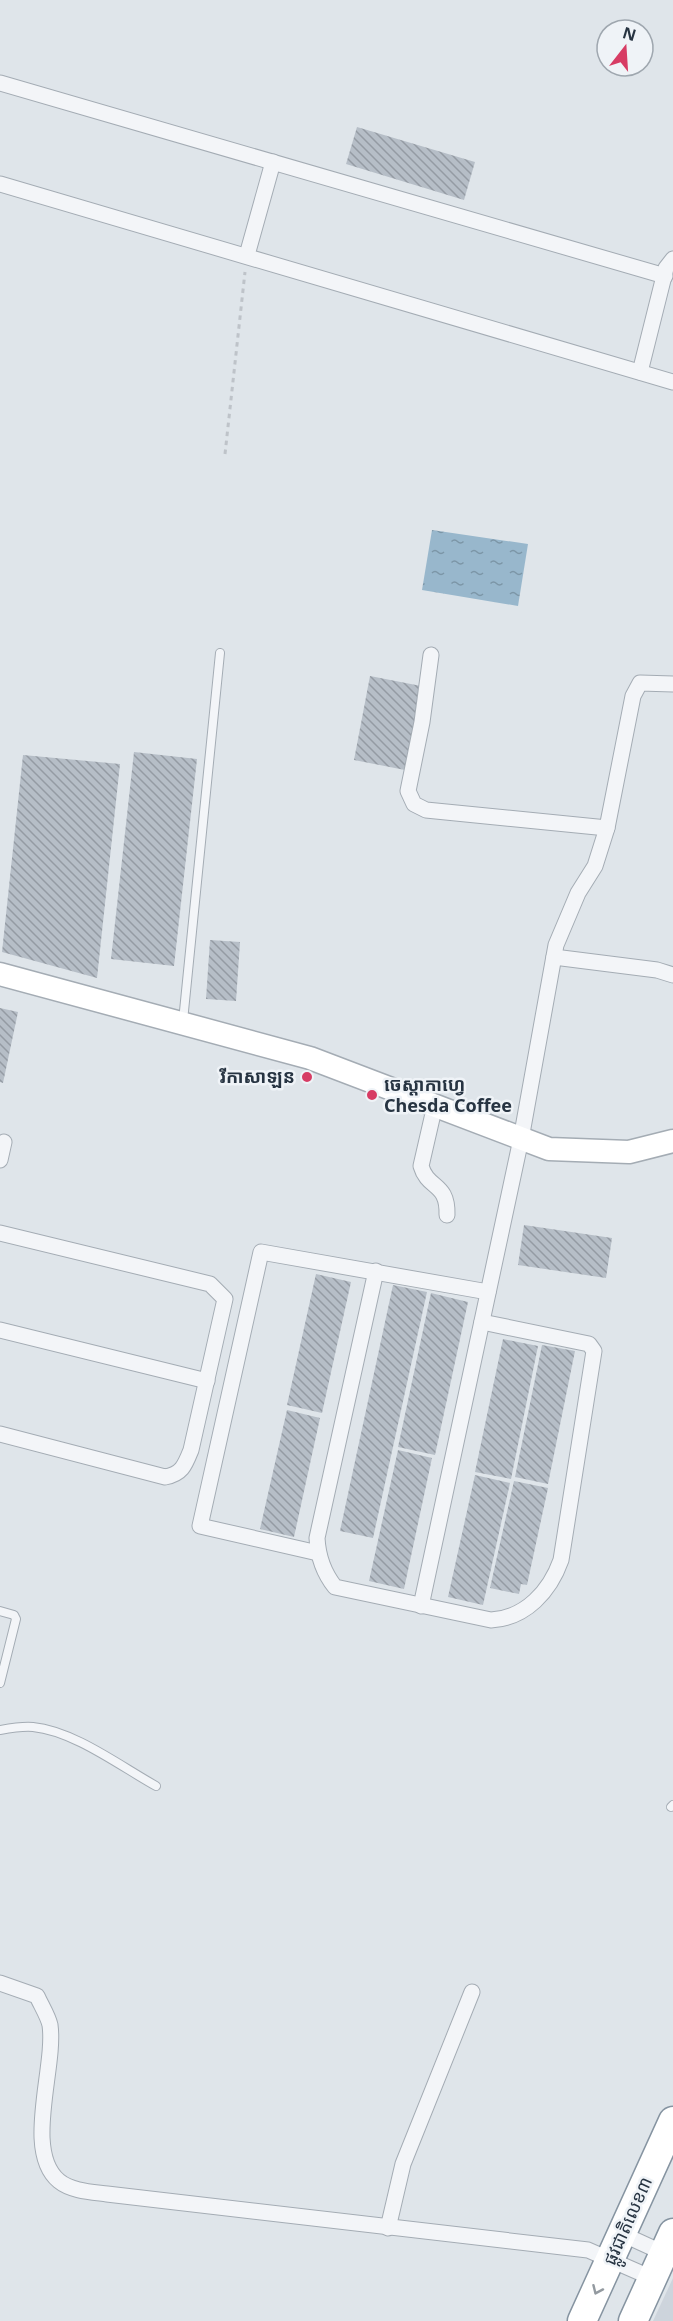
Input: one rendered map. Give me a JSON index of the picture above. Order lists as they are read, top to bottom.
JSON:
{
  "streets": {
    "highway": ["ផ្លូវជាតិលេខ៣"]
  },
  "places": ["រីកាសាឡន", "ចេស្ដាកាហ្វេ Chesda Coffee"],
  "north": "top"
}
